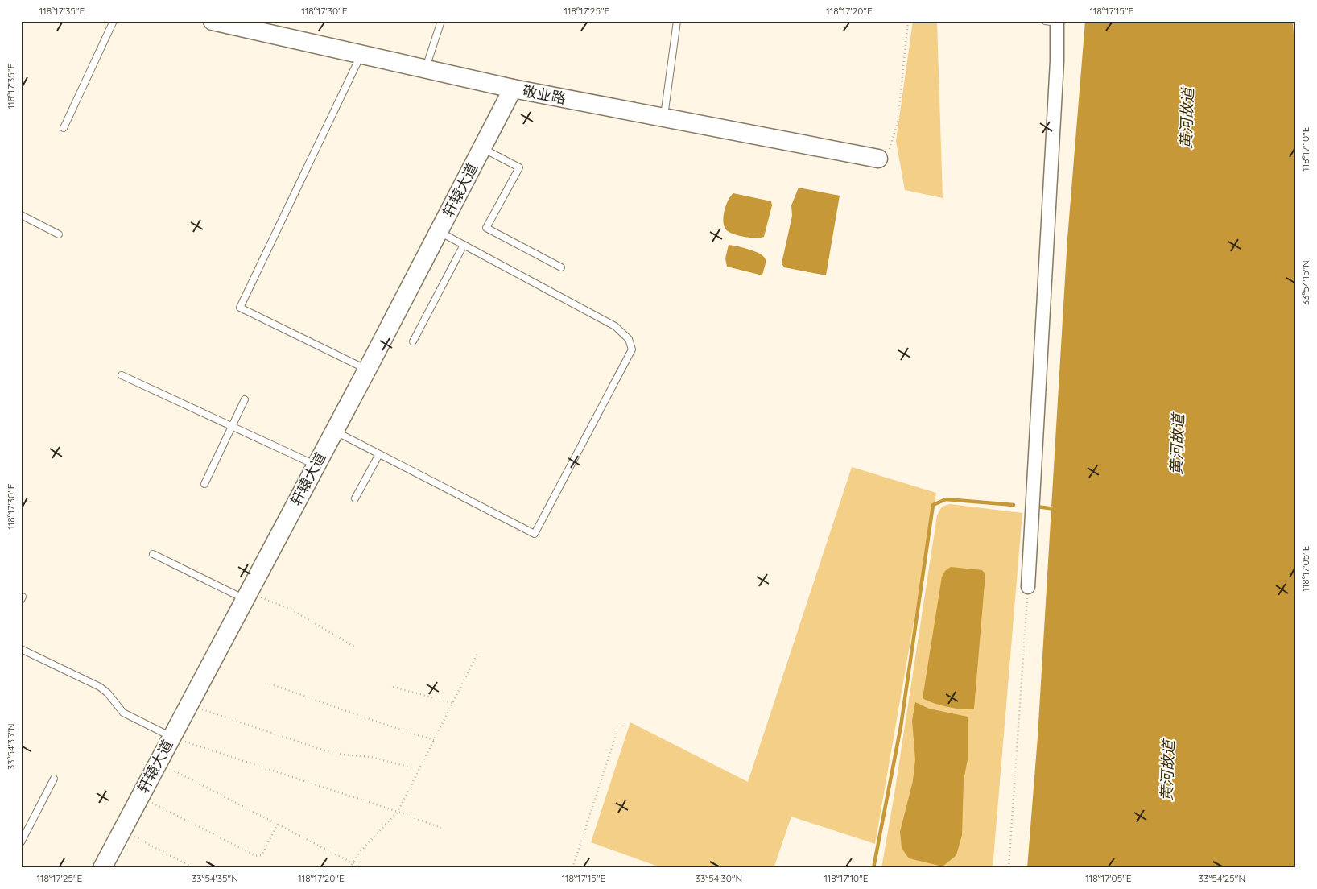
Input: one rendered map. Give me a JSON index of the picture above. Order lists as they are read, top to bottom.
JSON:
{
  "streets": {
    "street": ["敬业路", "轩辕大道"]
  },
  "crossings": [
    ["敬业路", "轩辕大道"]
  ],
  "water": ["黄河故道"],
  "coordinates": [
    "118°17'35\"E",
    "118°17'30\"E",
    "118°17'25\"E",
    "118°17'20\"E",
    "118°17'15\"E",
    "118°17'10\"E",
    "33°54'15\"N",
    "118°17'05\"E",
    "33°54'35\"N",
    "33°54'30\"N",
    "33°54'25\"N"
  ]
}
